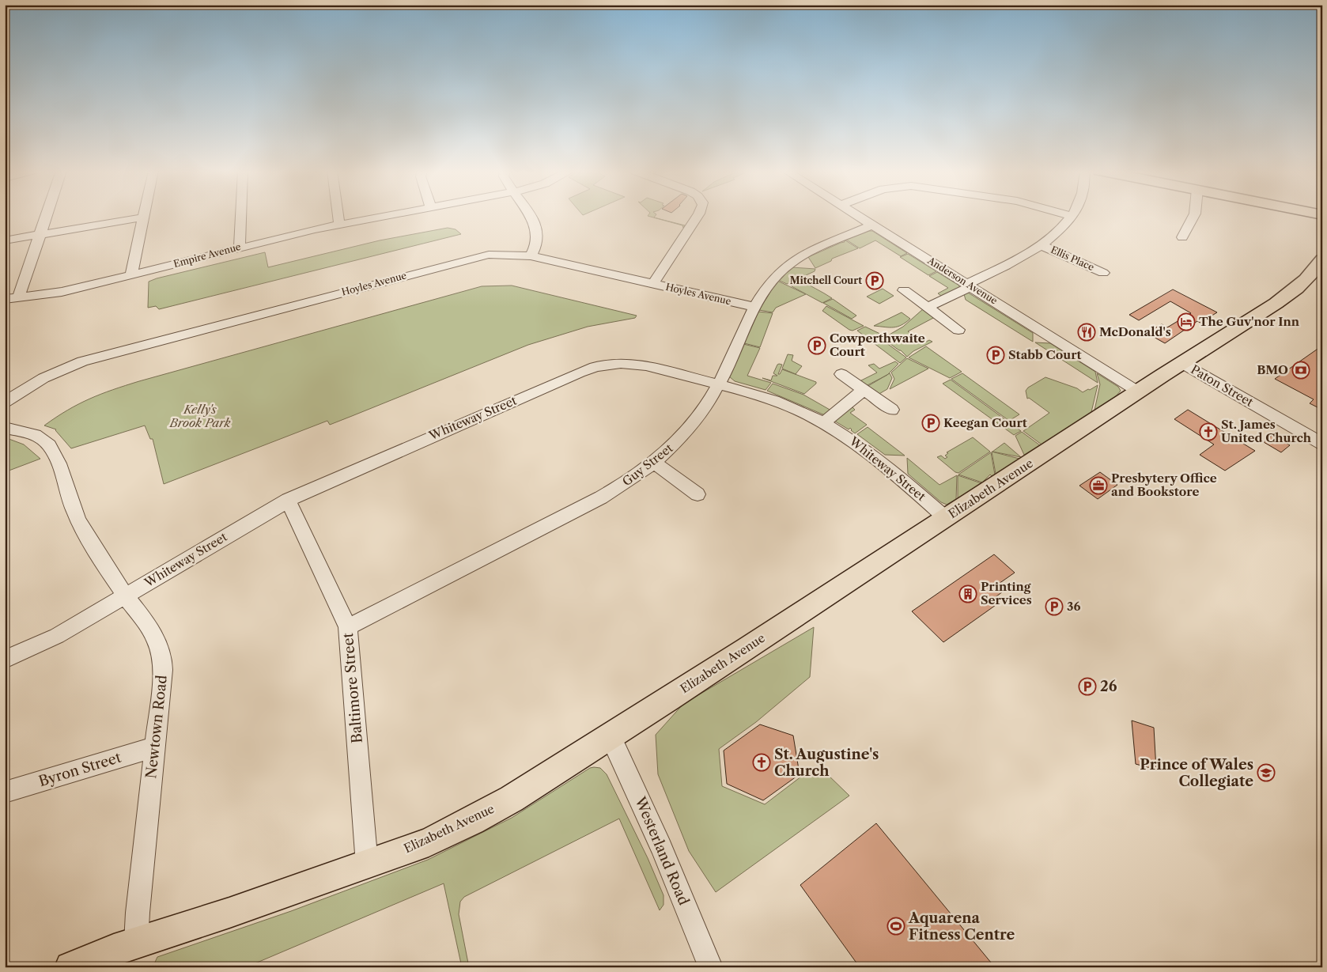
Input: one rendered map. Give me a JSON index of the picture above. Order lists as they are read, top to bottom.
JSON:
{
  "streets": {
    "main road": ["Elizabeth Avenue"],
    "street": [
      "Empire Avenue",
      "Ellis Place",
      "Anderson Avenue",
      "Hoyles Avenue",
      "Paton Street",
      "Whiteway Street",
      "Guy Street",
      "Baltimore Street",
      "Newtown Road",
      "Byron Street",
      "Westerland Road"
    ]
  },
  "crossings": [
    ["Anderson Avenue", "Guy Street"],
    ["Anderson Avenue", "Elizabeth Avenue"],
    ["Hoyles Avenue", "Guy Street"],
    ["Paton Street", "Elizabeth Avenue"],
    ["Whiteway Street", "Guy Street"],
    ["Whiteway Street", "Elizabeth Avenue"],
    ["Whiteway Street", "Baltimore Street"],
    ["Whiteway Street", "Newtown Road"],
    ["Guy Street", "Baltimore Street"],
    ["Elizabeth Avenue", "Baltimore Street"],
    ["Elizabeth Avenue", "Newtown Road"],
    ["Elizabeth Avenue", "Westerland Road"],
    ["Newtown Road", "Byron Street"]
  ],
  "parks": ["Kelly's Brook Park"],
  "places": {
    "parking": [
      "Mitchell Court",
      "Cowperthwaite Court",
      "Stabb Court",
      "Keegan Court",
      "36",
      "26"
    ],
    "hotel": ["The Guv'nor Inn"],
    "restaurant": ["McDonald's"],
    "bank": ["BMO"],
    "church": ["St. James United Church", "St. Augustine's Church"],
    "office": ["Presbytery Office and Bookstore"],
    "building": ["Printing Services"],
    "school or university": ["Prince of Wales Collegiate"],
    "sports": ["Aquarena Fitness Centre"]
  }
}
